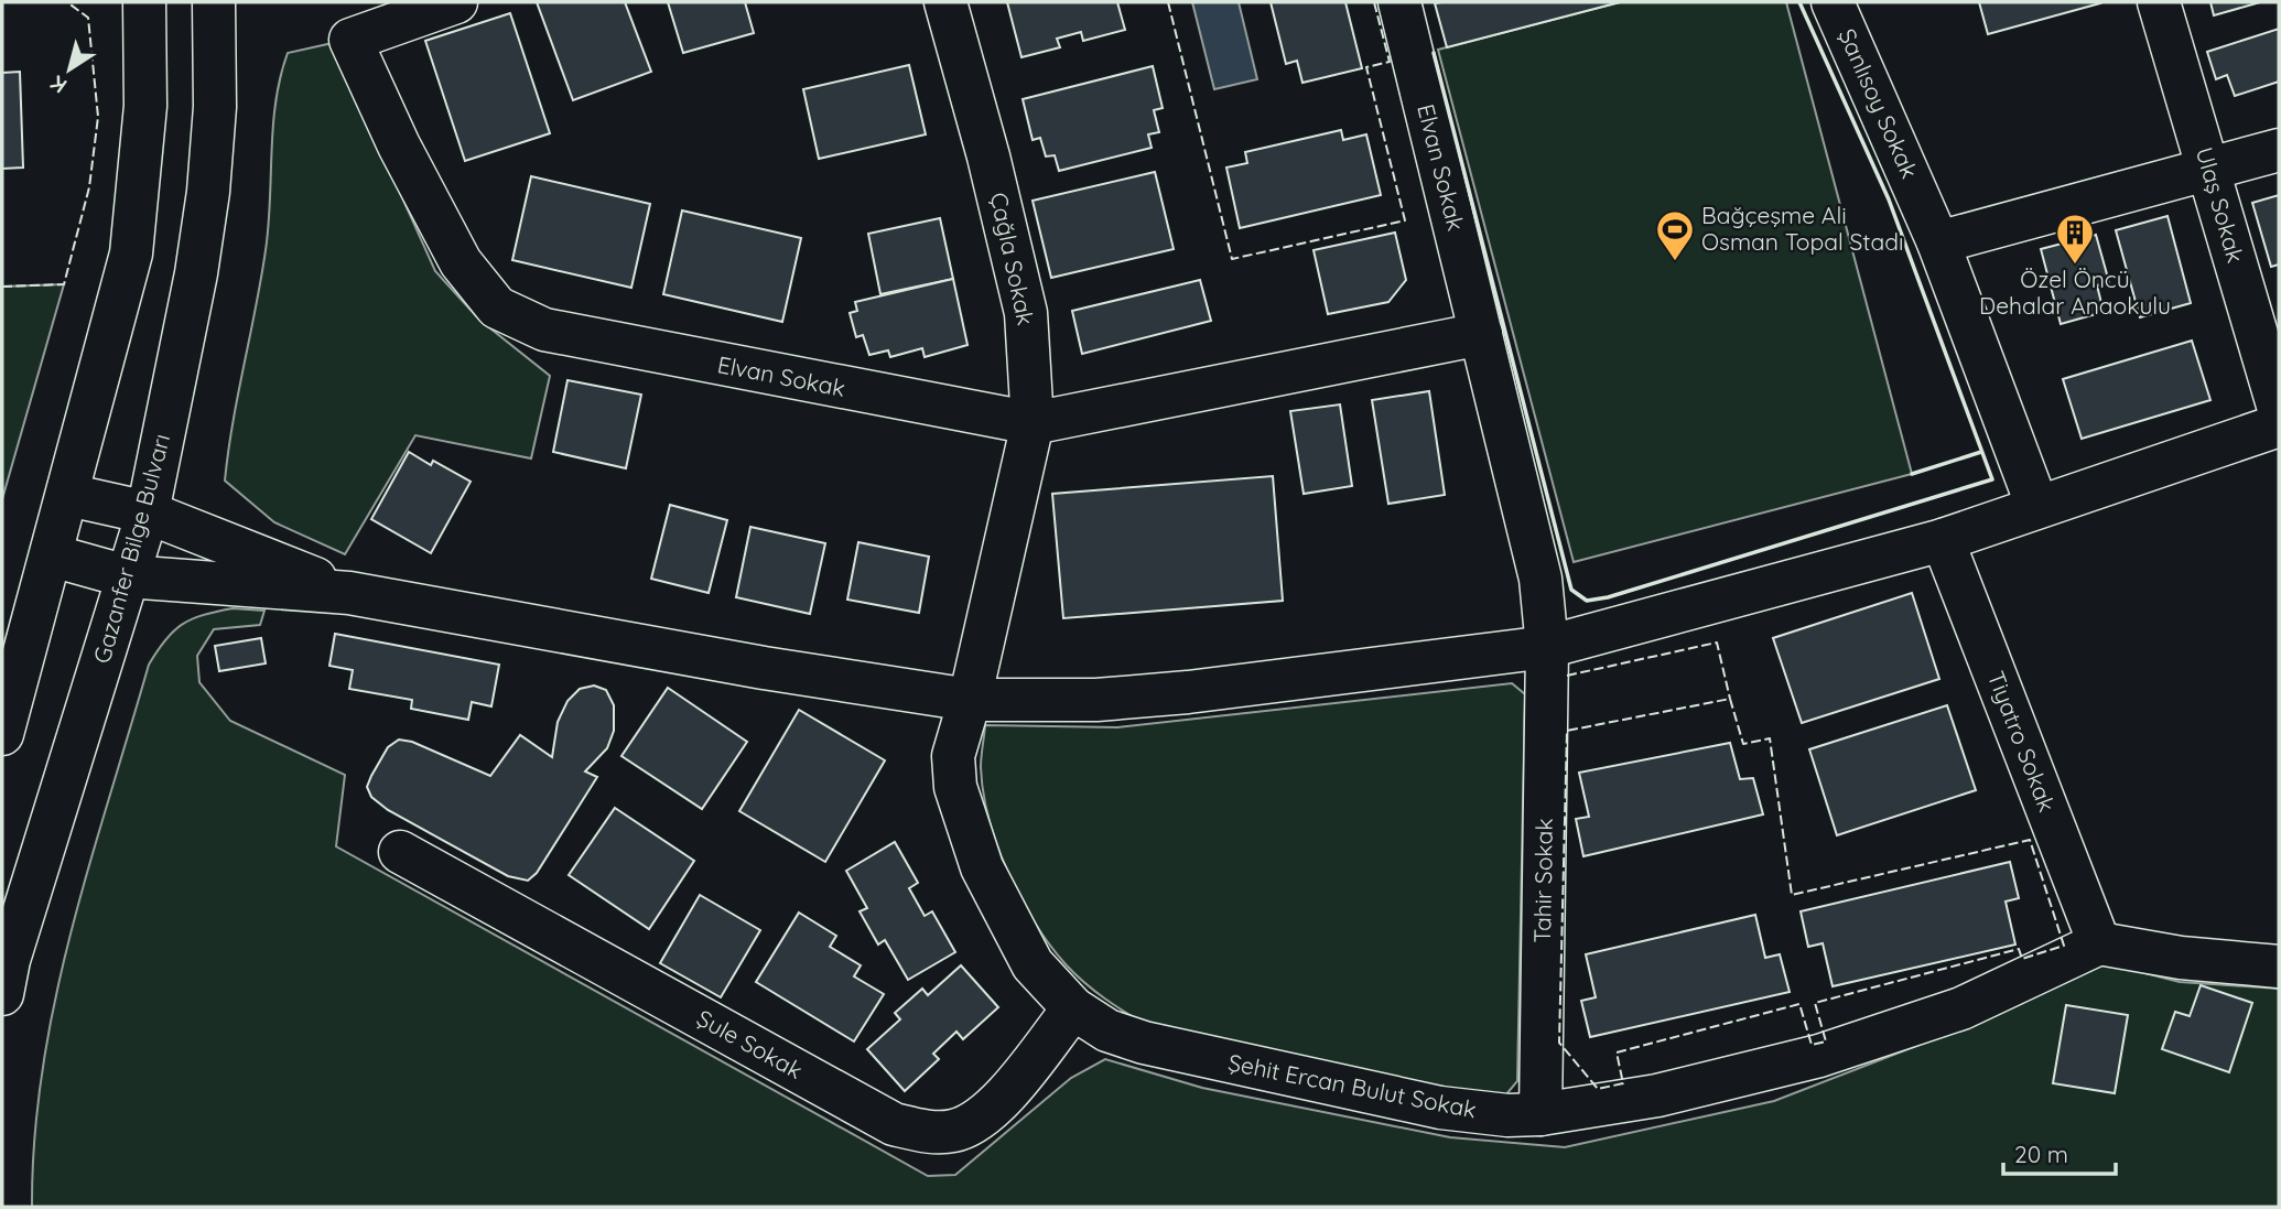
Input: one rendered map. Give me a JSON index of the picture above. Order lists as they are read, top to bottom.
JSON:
{
  "streets": {
    "street": [
      "Şanlısoy Sokak",
      "Elvan Sokak",
      "Ulaş Sokak",
      "Çağla Sokak",
      "Gazanfer Bilge Bulvarı",
      "Tiyatro Sokak",
      "Tahir Sokak",
      "Şule Sokak",
      "Şehit Ercan Bulut Sokak"
    ]
  },
  "crossings": [
    ["Elvan Sokak", "Çağla Sokak"],
    ["Elvan Sokak", "Tahir Sokak"],
    ["Çağla Sokak", "Şehit Ercan Bulut Sokak"],
    ["Tiyatro Sokak", "Şehit Ercan Bulut Sokak"],
    ["Tahir Sokak", "Şehit Ercan Bulut Sokak"],
    ["Şule Sokak", "Şehit Ercan Bulut Sokak"]
  ],
  "places": {
    "sports": ["Bağçeşme Ali Osman Topal Stadı"],
    "building": ["Özel Öncü Dehalar Anaokulu"]
  },
  "scale_bar": "20 m",
  "north": "bottom left"
}
